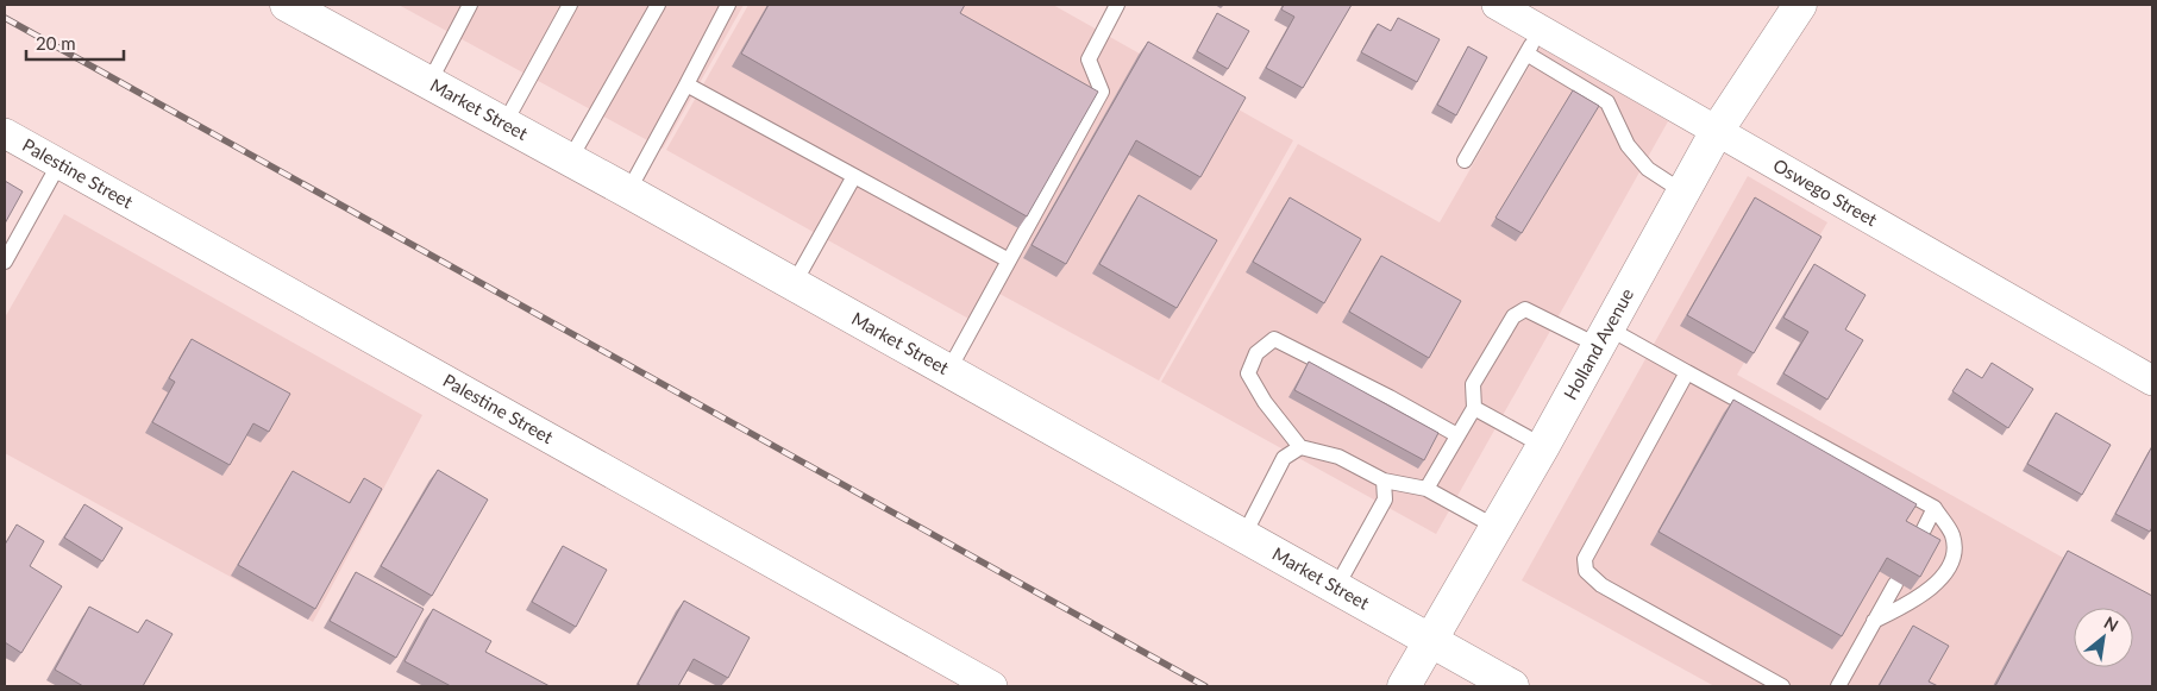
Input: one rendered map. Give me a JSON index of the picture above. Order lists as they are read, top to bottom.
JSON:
{
  "streets": {
    "main road": ["Market Street", "Holland Avenue"],
    "street": ["Palestine Street", "Oswego Street"]
  },
  "crossings": [
    ["Market Street", "Holland Avenue"],
    ["Oswego Street", "Holland Avenue"]
  ],
  "scale_bar": "20 m",
  "north": "top right"
}
